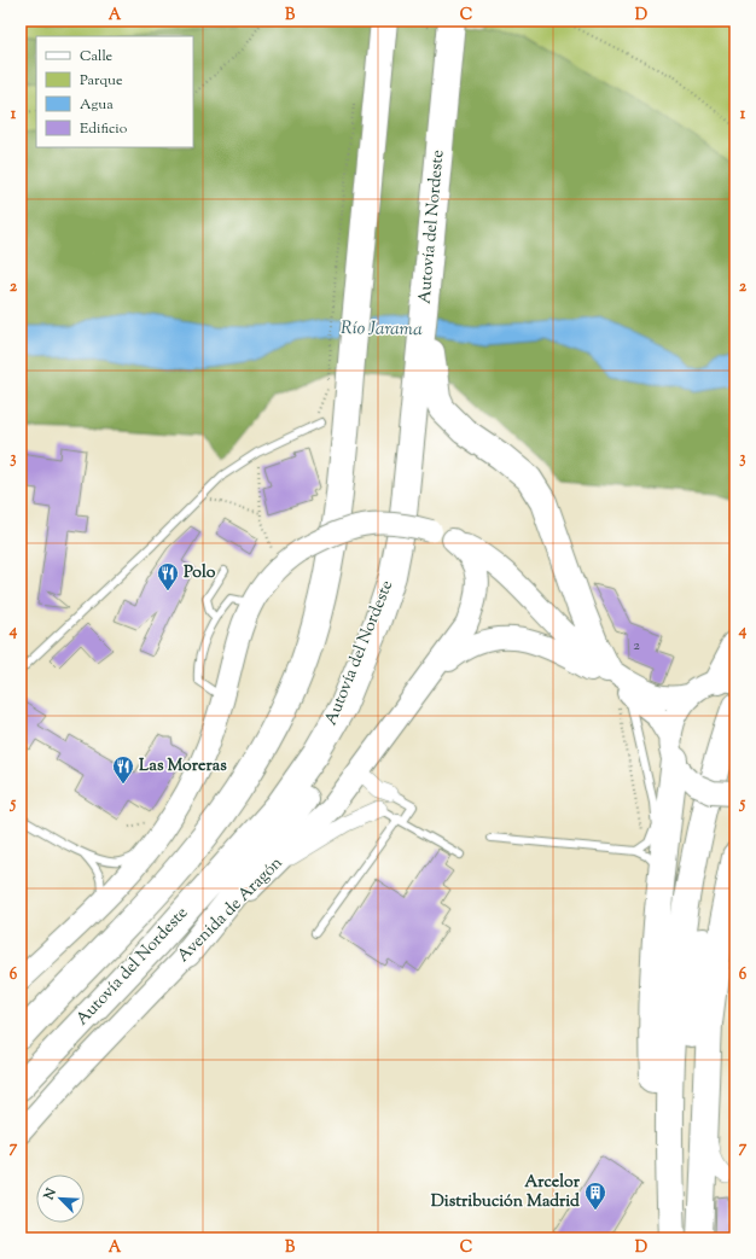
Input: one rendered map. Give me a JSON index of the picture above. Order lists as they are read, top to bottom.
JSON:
{
  "streets": {
    "highway": ["Autovía del Nordeste"],
    "street": ["Avenida de Aragón"]
  },
  "water": ["Río Jarama"],
  "places": {
    "restaurant": ["Polo", "Las Moreras"],
    "building": ["Arcelor Distribución Madrid"]
  },
  "house_numbers": ["2"],
  "legend": [
    "Calle",
    "Parque",
    "Agua",
    "Edificio"
  ],
  "north": "top left",
  "grid": {
    "columns": [
      "A",
      "B",
      "C",
      "D"
    ],
    "rows": [
      "1",
      "2",
      "3",
      "4",
      "5",
      "6",
      "7"
    ]
  }
}
